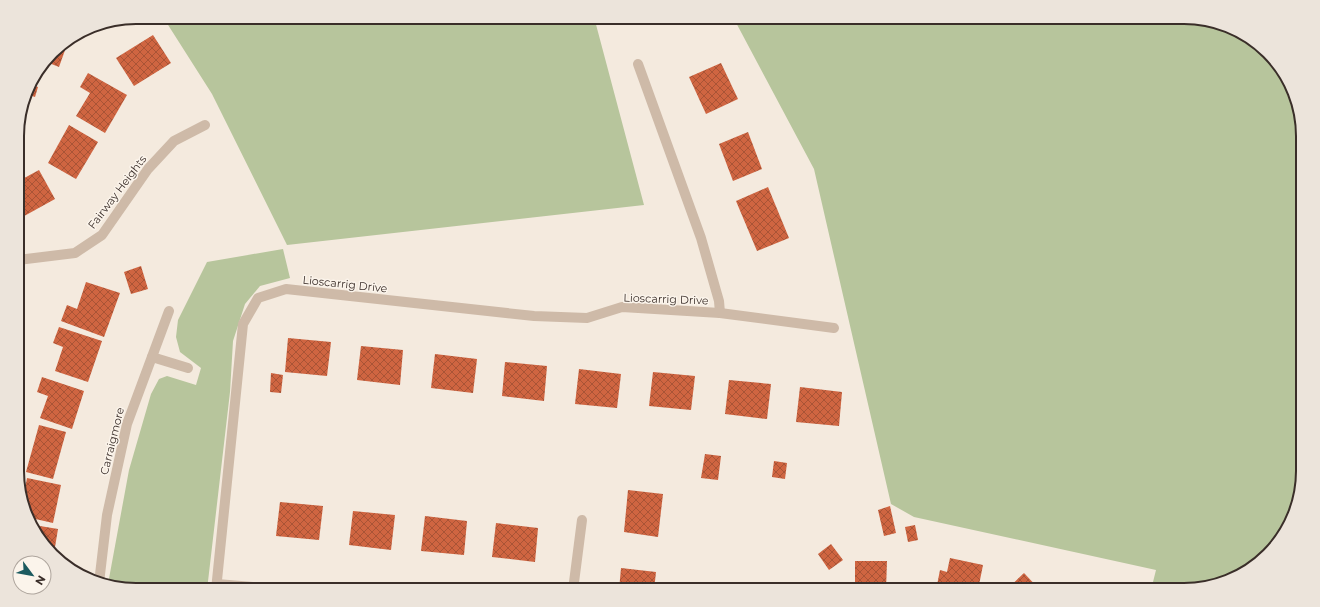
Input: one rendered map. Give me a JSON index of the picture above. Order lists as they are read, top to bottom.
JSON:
{
  "streets": {
    "street": ["Fairway Heights", "Lioscarrig Drive", "Carraigmore"]
  },
  "north": "bottom right"
}
